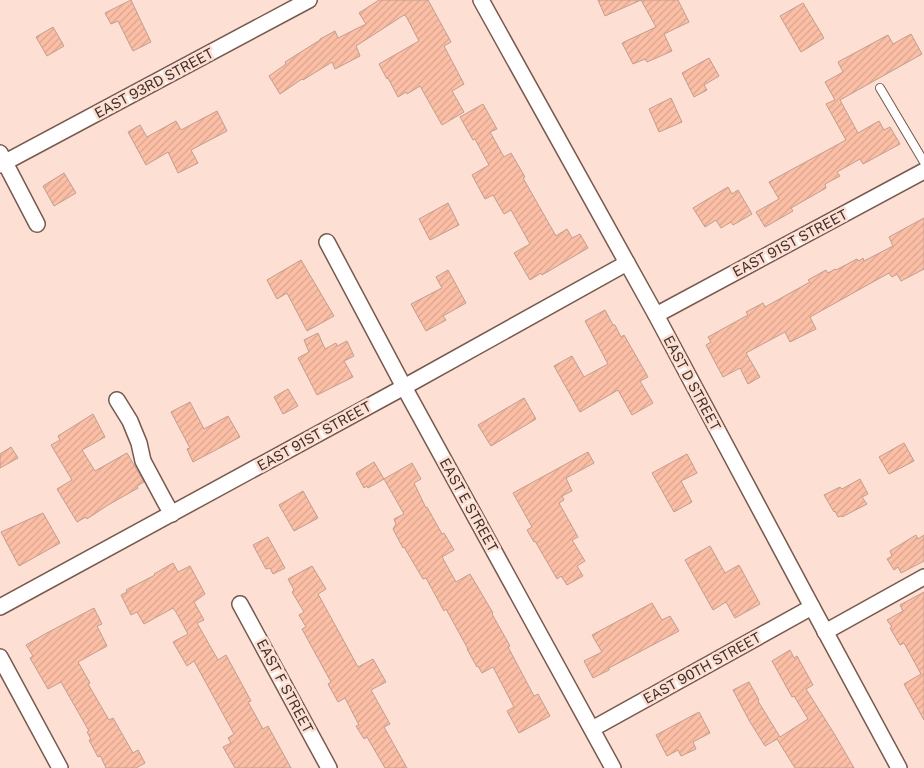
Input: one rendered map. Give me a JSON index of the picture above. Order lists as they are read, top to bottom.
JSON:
{
  "streets": {
    "street": [
      "EAST 93RD STREET",
      "EAST 91ST STREET",
      "EAST D STREET",
      "EAST E STREET",
      "EAST 90TH STREET",
      "EAST F STREET"
    ]
  },
  "crossings": [
    ["EAST 91ST STREET", "EAST D STREET"],
    ["EAST 91ST STREET", "EAST E STREET"],
    ["EAST D STREET", "EAST 90TH STREET"],
    ["EAST E STREET", "EAST 90TH STREET"]
  ]
}
